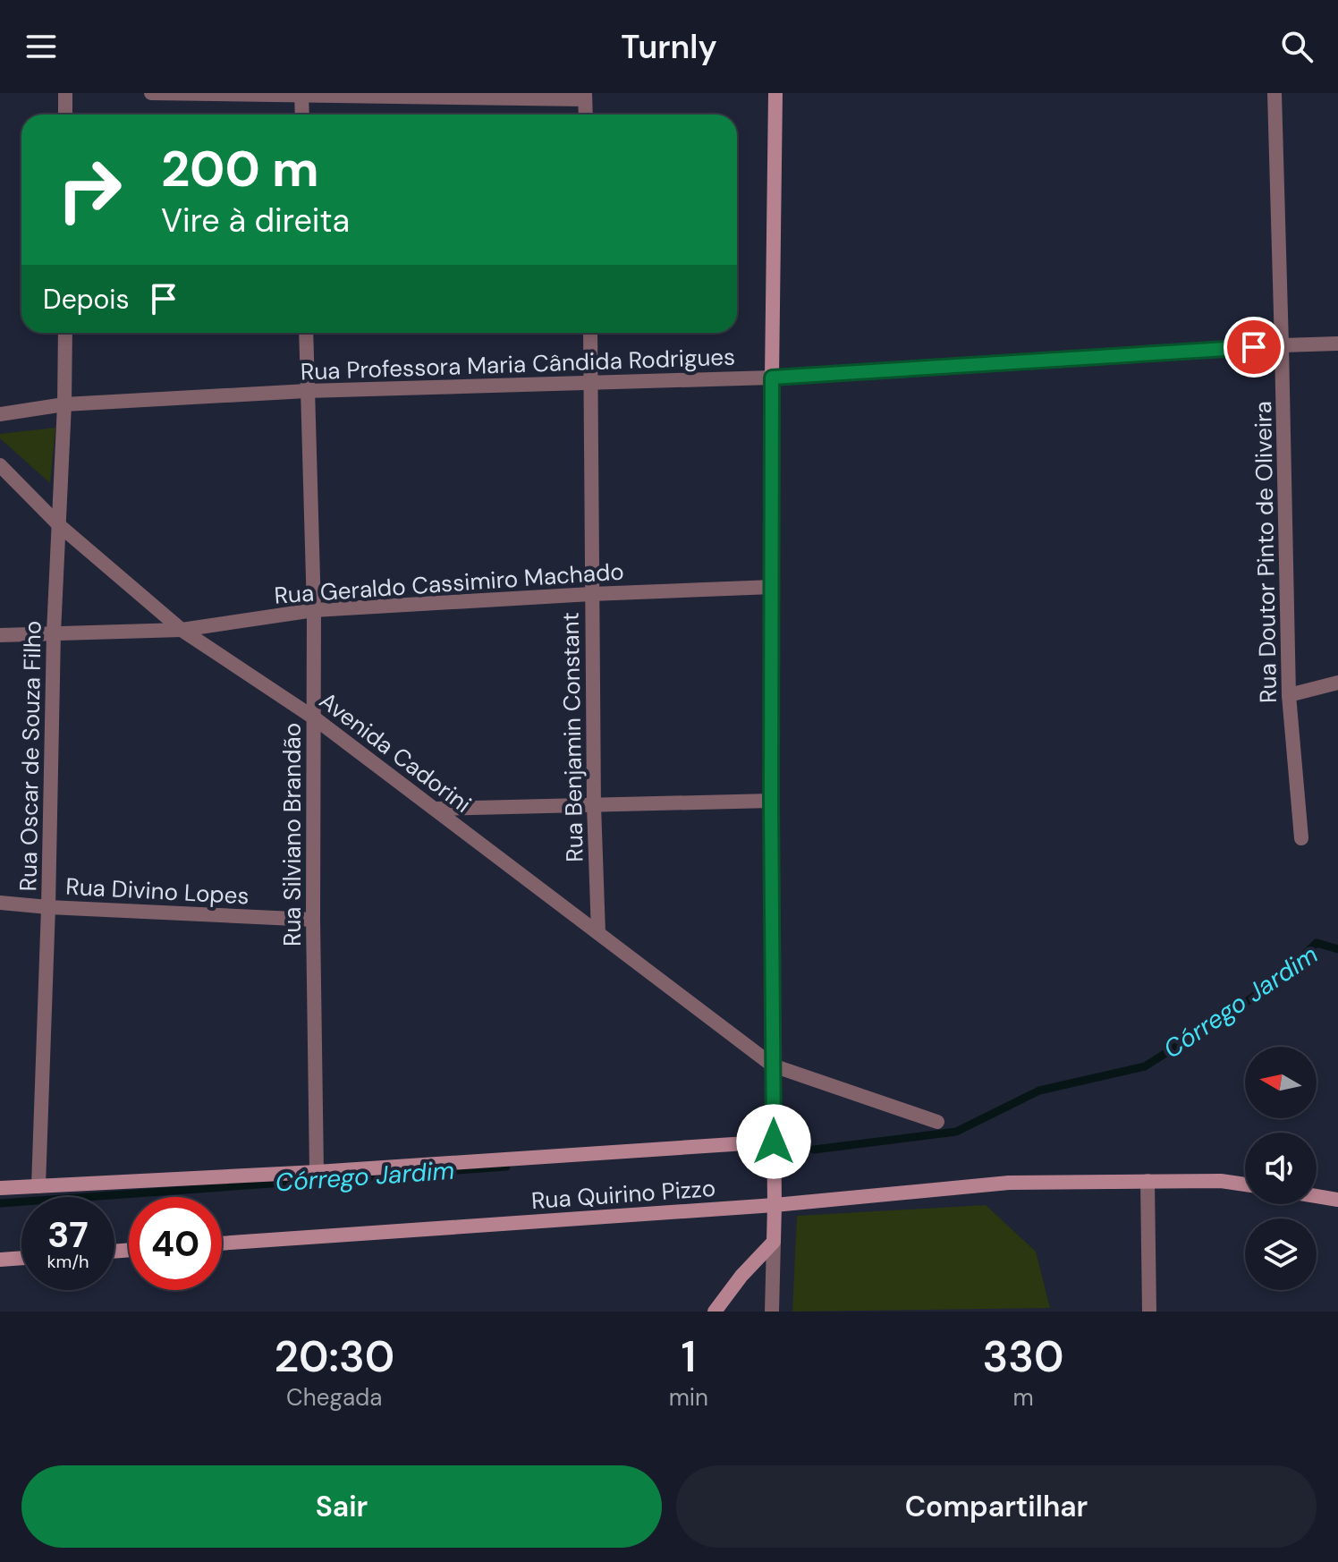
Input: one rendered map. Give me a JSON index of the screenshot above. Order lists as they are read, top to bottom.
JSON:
{
  "streets": {
    "street": [
      "Rua Professora Maria Cândida Rodrigues",
      "Rua Doutor Pinto de Oliveira",
      "Rua Geraldo Cassimiro Machado",
      "Rua Benjamin Constant",
      "Avenida Cadorini",
      "Rua Oscar de Souza Filho",
      "Rua Silviano Brandão",
      "Rua Divino Lopes",
      "Rua Quirino Pizzo"
    ]
  },
  "crossings": [
    ["Rua Professora Maria Cândida Rodrigues", "Rua Doutor Pinto de Oliveira"],
    ["Rua Professora Maria Cândida Rodrigues", "Rua Benjamin Constant"],
    ["Rua Professora Maria Cândida Rodrigues", "Rua Oscar de Souza Filho"],
    ["Rua Professora Maria Cândida Rodrigues", "Rua Silviano Brandão"],
    ["Rua Geraldo Cassimiro Machado", "Rua Benjamin Constant"],
    ["Rua Geraldo Cassimiro Machado", "Avenida Cadorini"],
    ["Rua Geraldo Cassimiro Machado", "Rua Oscar de Souza Filho"],
    ["Rua Geraldo Cassimiro Machado", "Rua Silviano Brandão"],
    ["Rua Benjamin Constant", "Avenida Cadorini"],
    ["Avenida Cadorini", "Rua Oscar de Souza Filho"],
    ["Avenida Cadorini", "Rua Silviano Brandão"],
    ["Rua Oscar de Souza Filho", "Rua Divino Lopes"],
    ["Rua Oscar de Souza Filho", "Rua Quirino Pizzo"],
    ["Rua Silviano Brandão", "Rua Divino Lopes"],
    ["Rua Silviano Brandão", "Rua Quirino Pizzo"]
  ],
  "water": ["Córrego Jardim"],
  "north": "left",
  "page": {
    "header": "Turnly",
    "turn": ["200 m", "Vire à direita"],
    "then": "Depois",
    "speed": "37 km/h",
    "limit": "40",
    "eta": [
      "20:30",
      "Chegada",
      "1",
      "min",
      "330",
      "m"
    ],
    "buttons": ["Sair", "Compartilhar"]
  }
}
